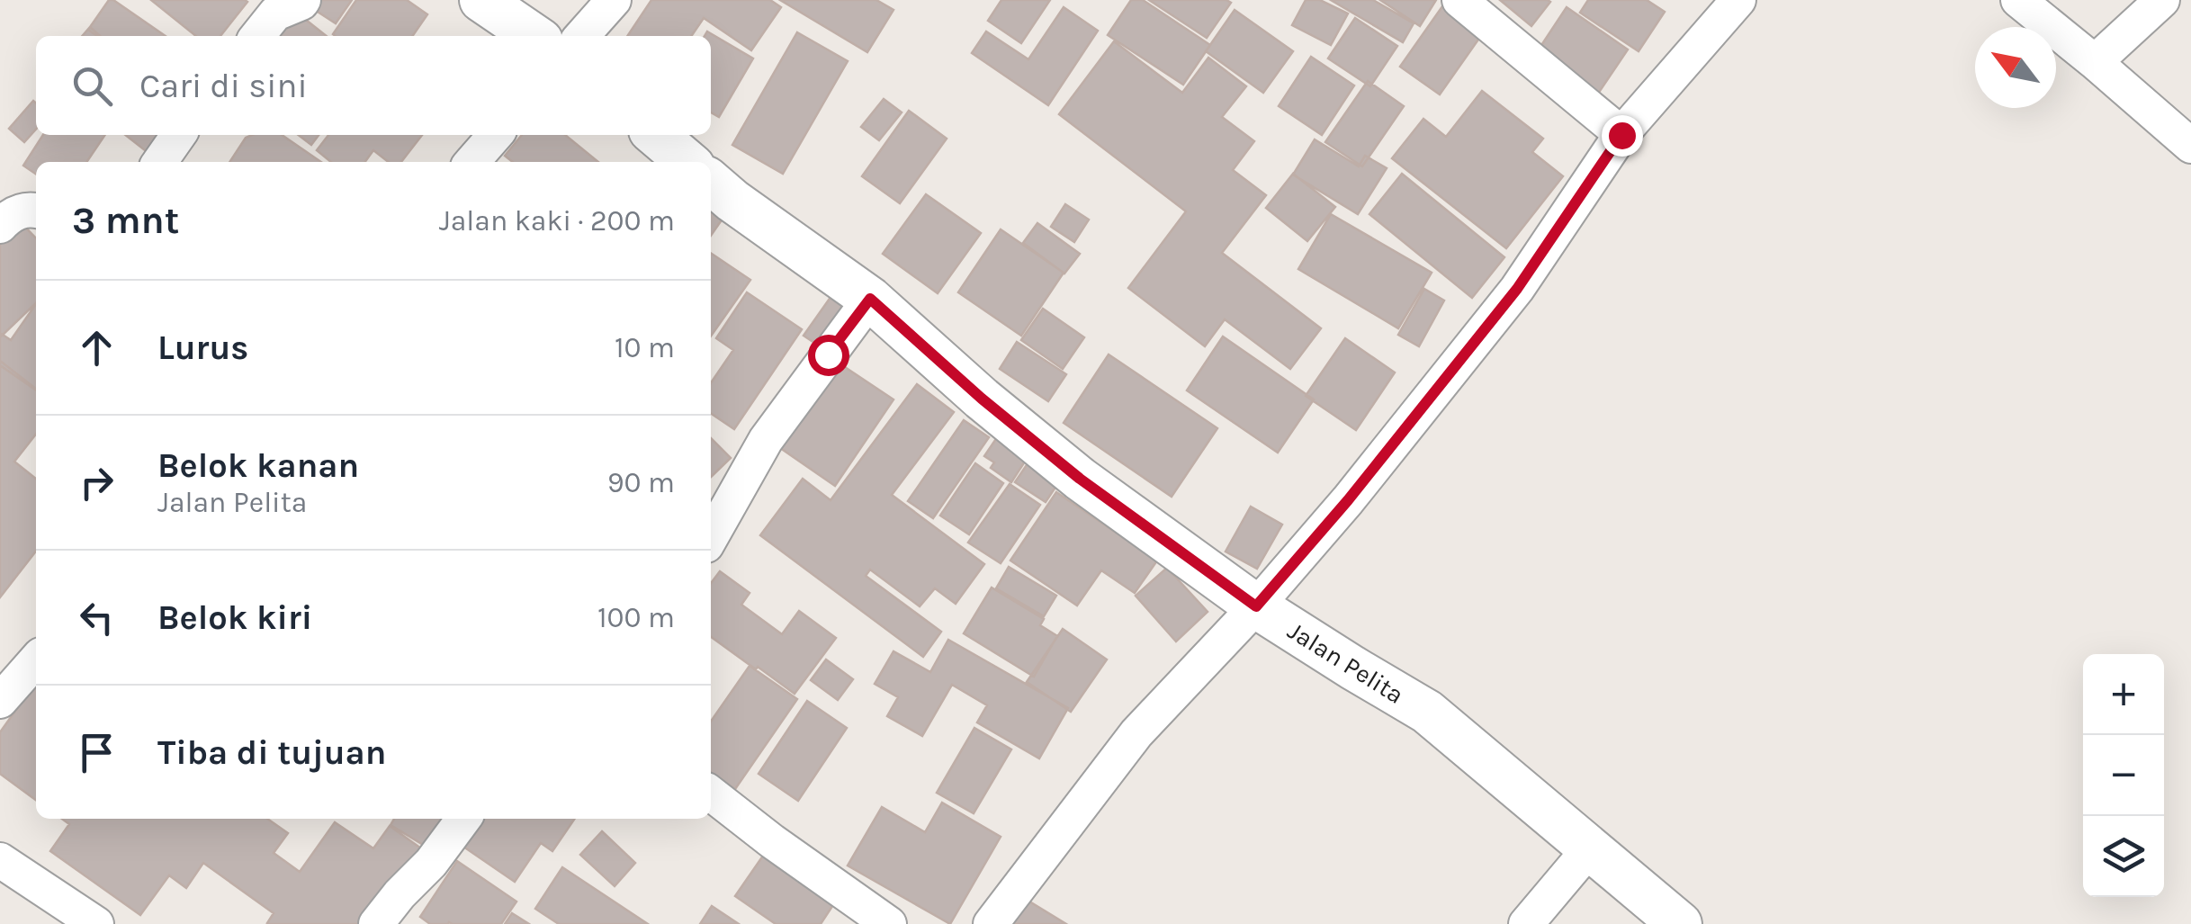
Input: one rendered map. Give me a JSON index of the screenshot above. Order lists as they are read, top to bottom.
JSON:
{
  "streets": {
    "street": ["Jalan Pelita"]
  },
  "north": "top left",
  "page": {
    "search": "Cari di sini",
    "heading": ["3 mnt", "Jalan kaki · 200 m"],
    "list": [
      ["Lurus", "10 m"],
      ["Belok kanan", "Jalan Pelita", "90 m"],
      ["Belok kiri", "100 m"],
      "Tiba di tujuan"
    ],
    "map_buttons": ["+", "−"]
  }
}
